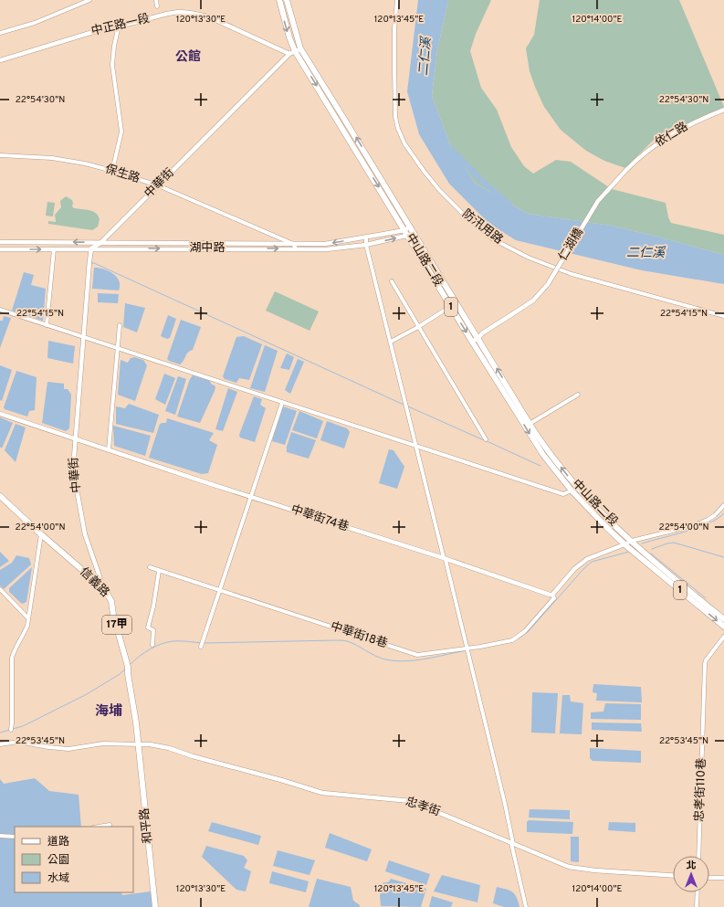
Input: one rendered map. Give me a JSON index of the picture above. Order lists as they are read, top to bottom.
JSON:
{
  "streets": {
    "main road": [
      "中山路二段",
      "1",
      "信義路",
      "17甲",
      "和平路"
    ],
    "street": [
      "中正路一段",
      "依仁路",
      "保生路",
      "中華街",
      "防汛用路",
      "仁湖橋",
      "湖中路",
      "中華街74巷",
      "中華街18巷",
      "忠孝街110巷",
      "忠孝街"
    ]
  },
  "crossings": [
    ["中正路一段", "中華街"],
    ["依仁路", "仁湖橋"],
    ["保生路", "中華街"],
    ["保生路", "湖中路"],
    ["中華街", "湖中路"],
    ["中華街", "中華街74巷"],
    ["中華街", "信義路"],
    ["仁湖橋", "中山路二段"],
    ["湖中路", "中山路二段"],
    ["中山路二段", "1"],
    ["中華街74巷", "中華街18巷"],
    ["信義路", "忠孝街"],
    ["信義路", "和平路"],
    ["忠孝街", "和平路"]
  ],
  "districts": ["公館", "海埔"],
  "water": ["二仁溪"],
  "legend": ["道路", "公園", "水域"],
  "north": "top",
  "coordinates": [
    "120°13'30\"E",
    "120°13'45\"E",
    "120°14'00\"E",
    "22°54'30\"N",
    "22°54'15\"N",
    "22°54'00\"N",
    "22°53'45\"N"
  ]
}
